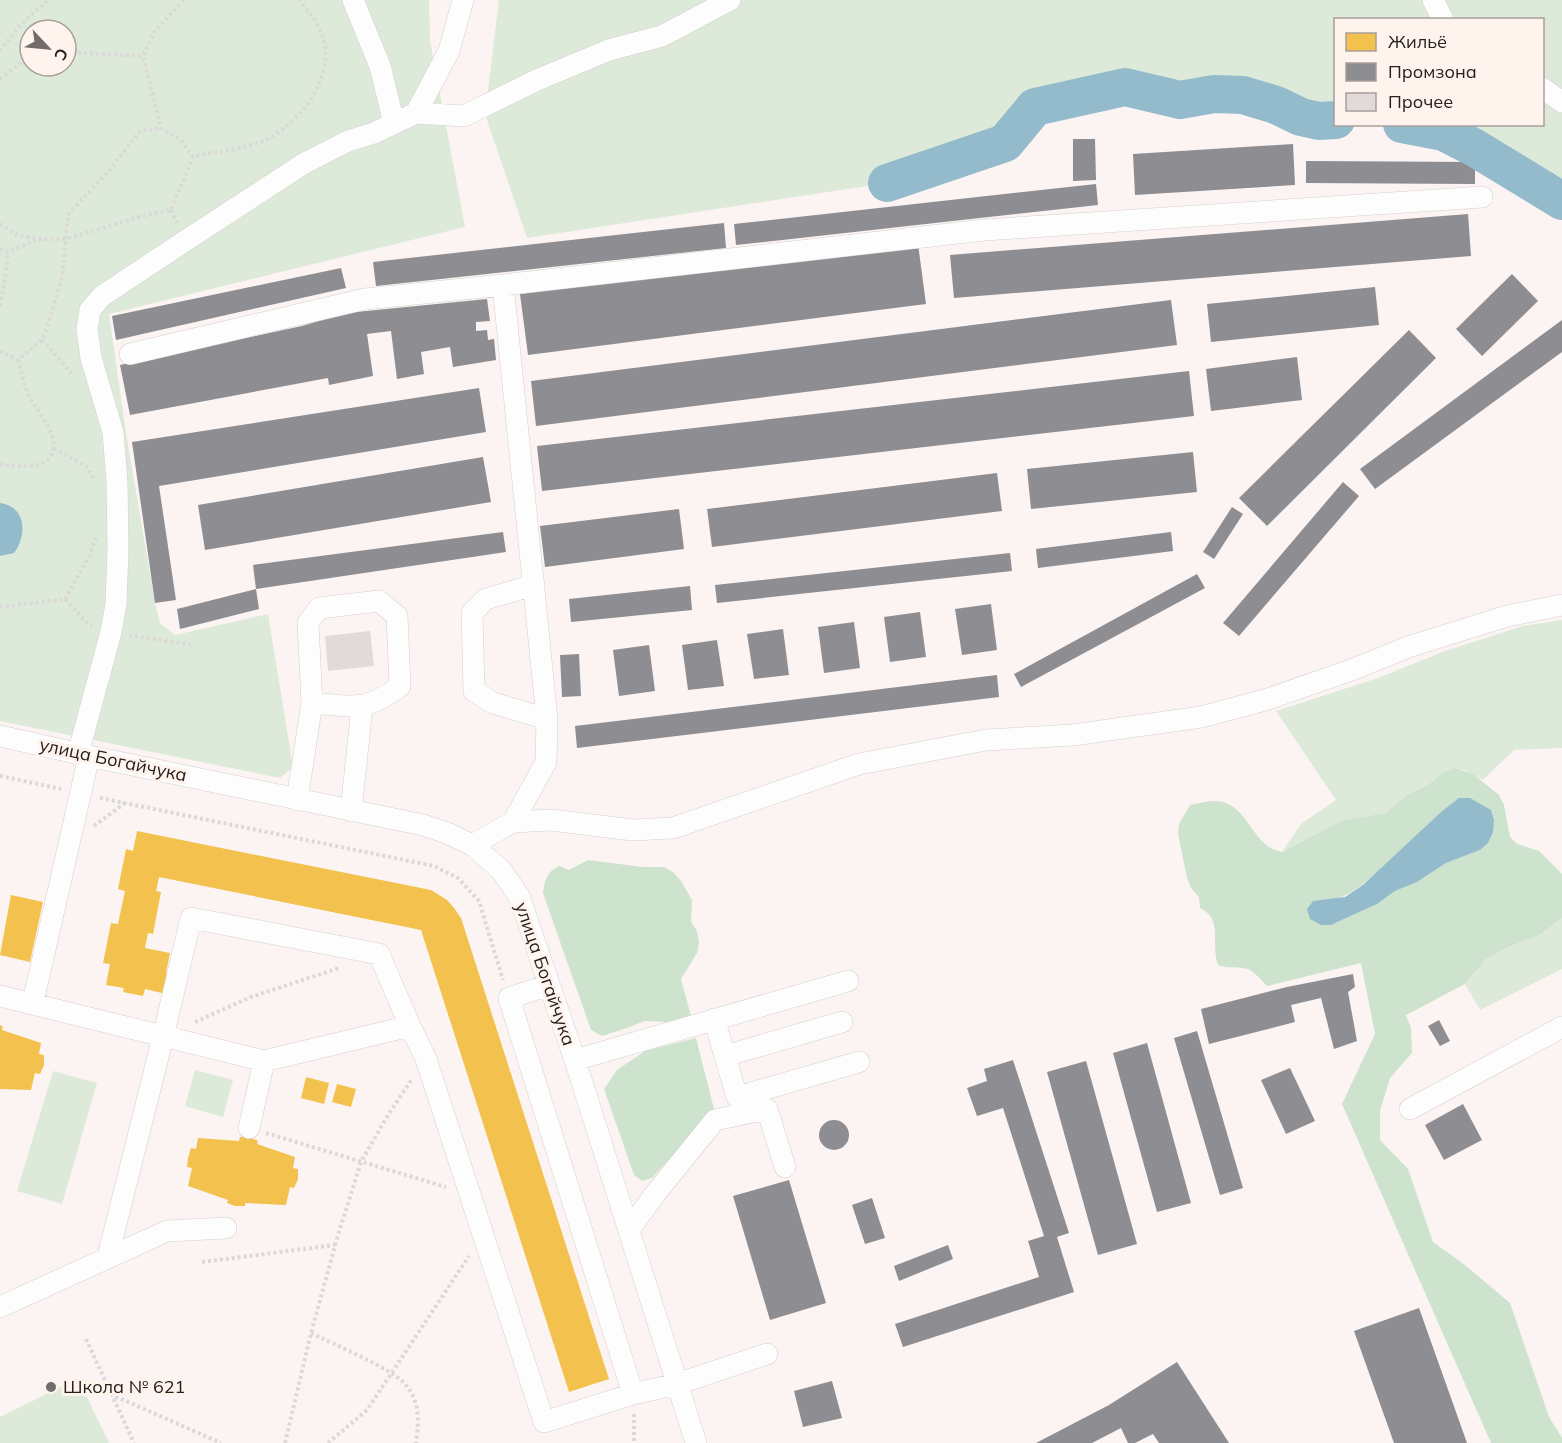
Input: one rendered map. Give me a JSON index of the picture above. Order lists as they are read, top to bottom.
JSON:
{
  "streets": {
    "street": ["улица Богайчука"]
  },
  "places": ["Школа № 621"],
  "legend": ["Жильё", "Промзона", "Прочее"],
  "north": "bottom right"
}
